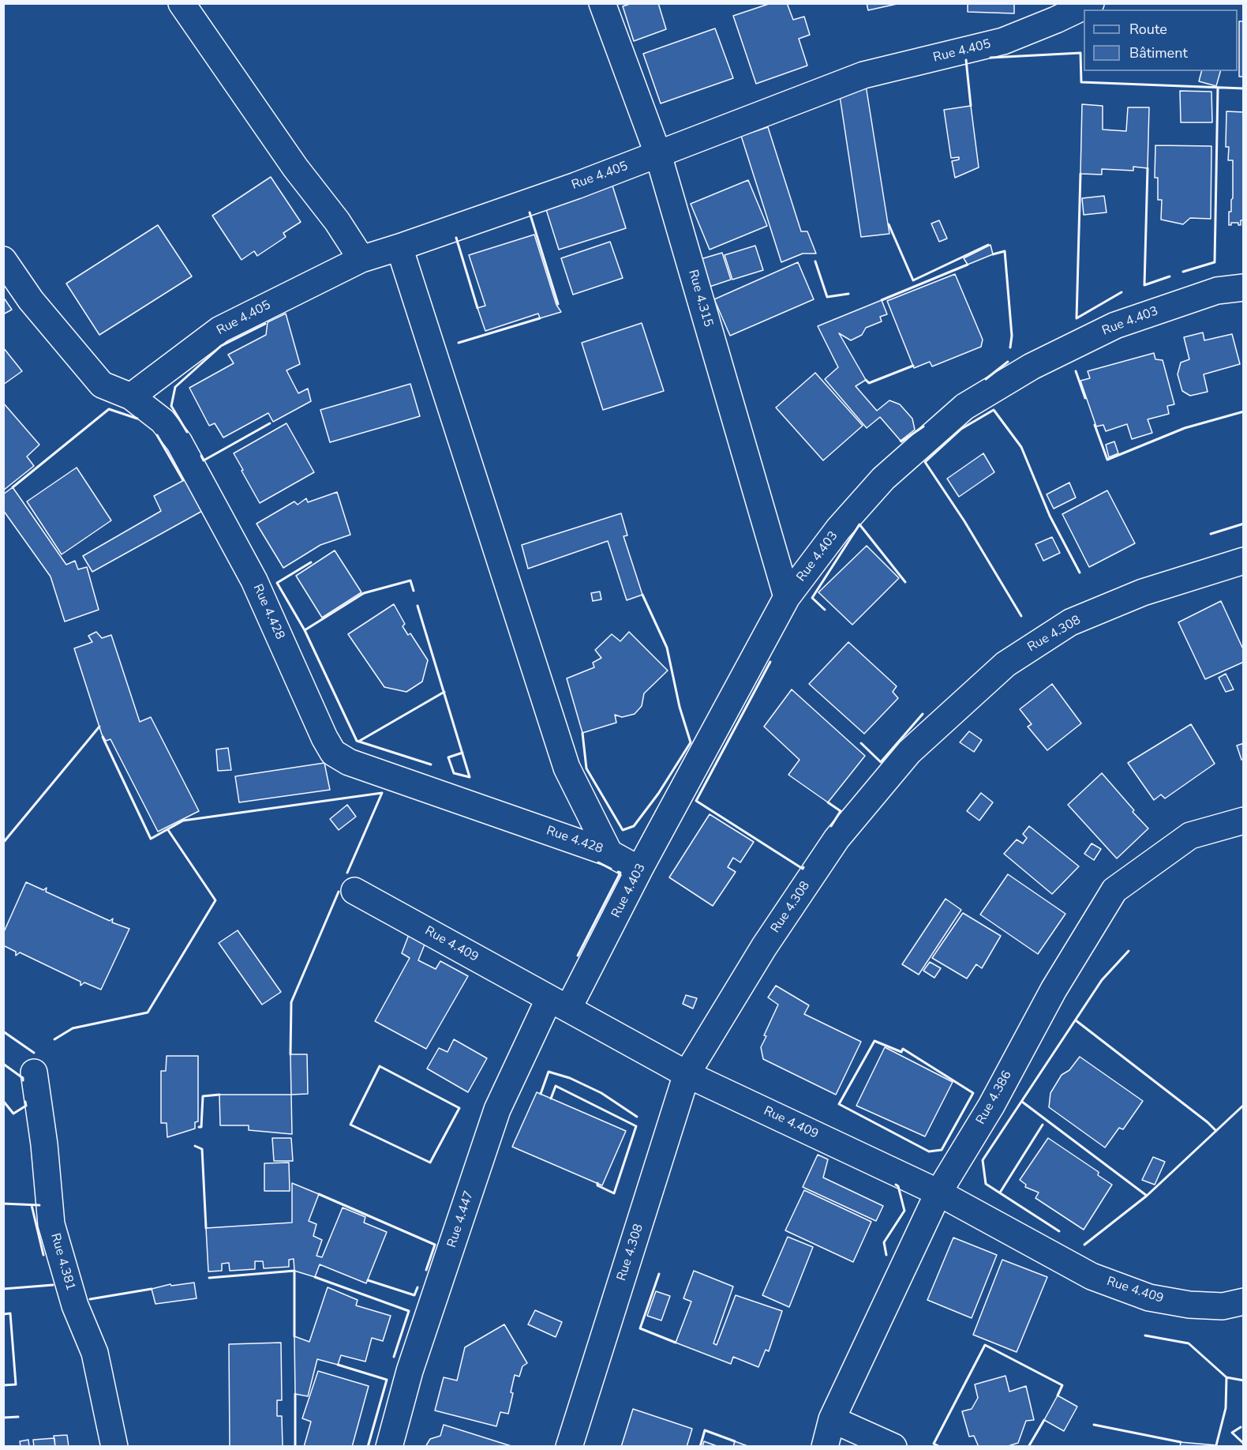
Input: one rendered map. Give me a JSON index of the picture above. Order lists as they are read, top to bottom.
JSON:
{
  "streets": {
    "street": [
      "Rue 4.405",
      "Rue 4.315",
      "Rue 4.403",
      "Rue 4.428",
      "Rue 4.308",
      "Rue 4.409",
      "Rue 4.386",
      "Rue 4.447",
      "Rue 4.381"
    ]
  },
  "crossings": [
    ["Rue 4.405", "Rue 4.315"],
    ["Rue 4.405", "Rue 4.428"],
    ["Rue 4.315", "Rue 4.403"],
    ["Rue 4.403", "Rue 4.428"],
    ["Rue 4.403", "Rue 4.409"],
    ["Rue 4.403", "Rue 4.447"],
    ["Rue 4.308", "Rue 4.409"],
    ["Rue 4.409", "Rue 4.386"],
    ["Rue 4.409", "Rue 4.447"]
  ],
  "legend": ["Route", "Bâtiment"]
}
